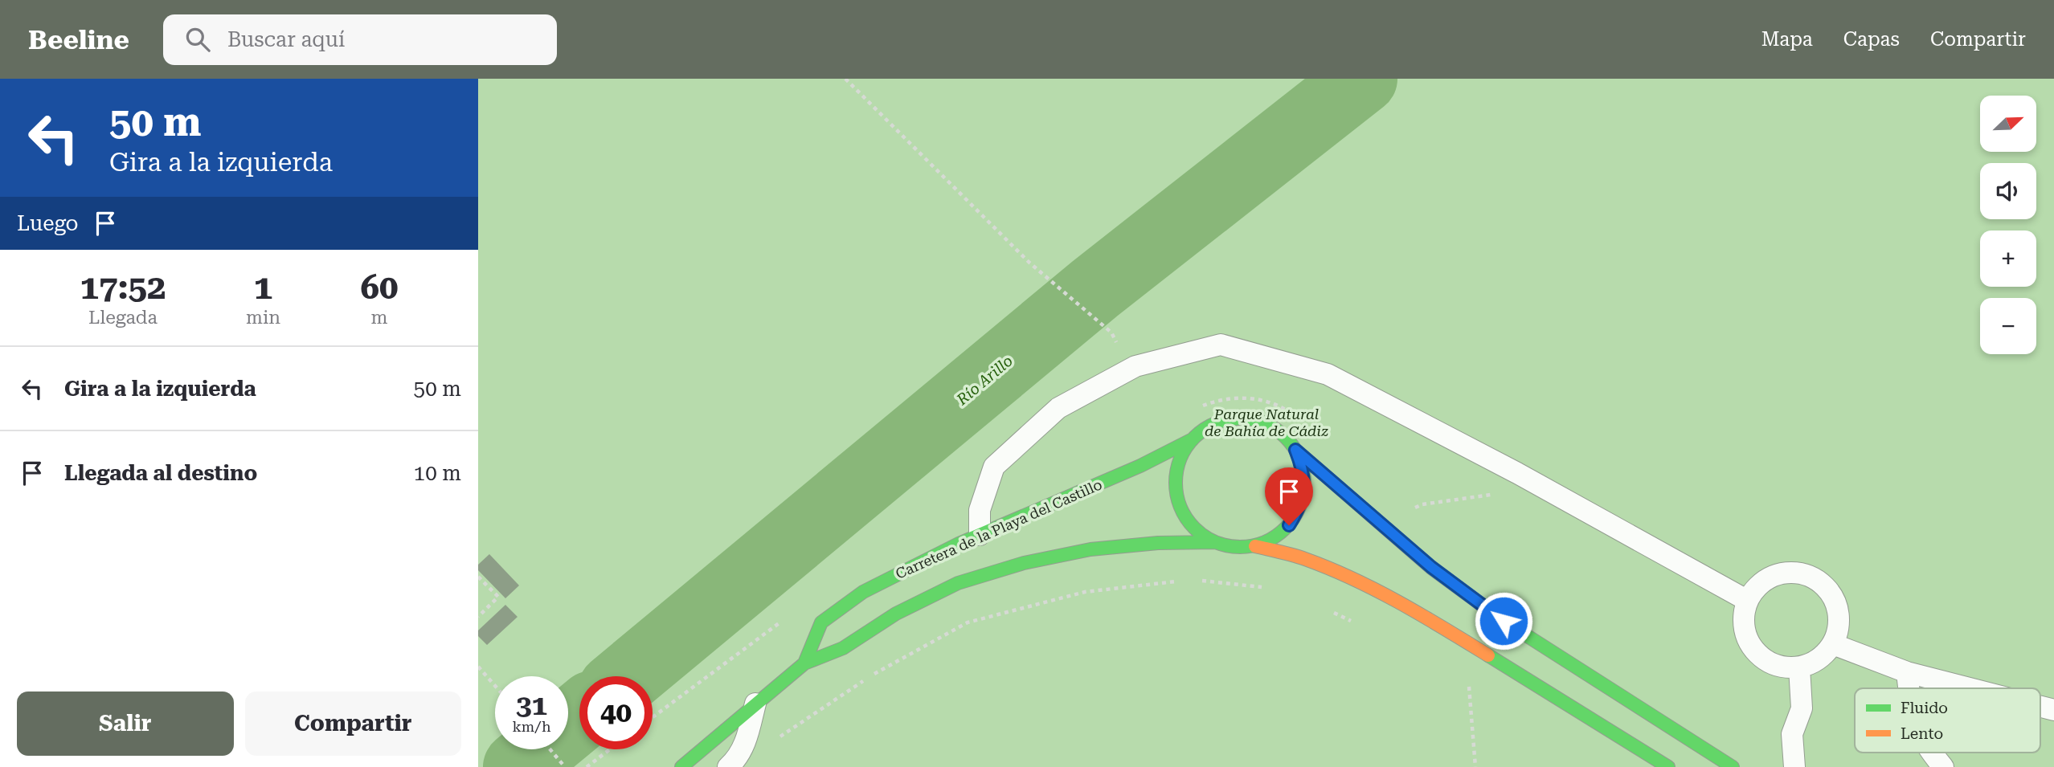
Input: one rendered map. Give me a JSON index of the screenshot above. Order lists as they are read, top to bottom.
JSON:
{
  "streets": {
    "street": ["Carretera de la Playa del Castillo"]
  },
  "water": ["Río Arillo"],
  "parks": ["Parque Natural de Bahía de Cádiz"],
  "legend": ["Fluido", "Lento"],
  "north": "top right",
  "page": {
    "header": "Beeline",
    "search": "Buscar aquí",
    "nav": ["Mapa", "Capas", "Compartir"],
    "turn": ["50 m", "Gira a la izquierda"],
    "map_buttons": ["+", "−"],
    "then": "Luego",
    "eta": [
      "17:52",
      "Llegada",
      "1",
      "min",
      "60",
      "m"
    ],
    "list": [
      {
        "name": "Gira a la izquierda",
        "value": "50 m"
      },
      {
        "name": "Llegada al destino",
        "value": "10 m"
      }
    ],
    "speed": "31 km/h",
    "limit": "40",
    "buttons": ["Salir", "Compartir"]
  }
}
